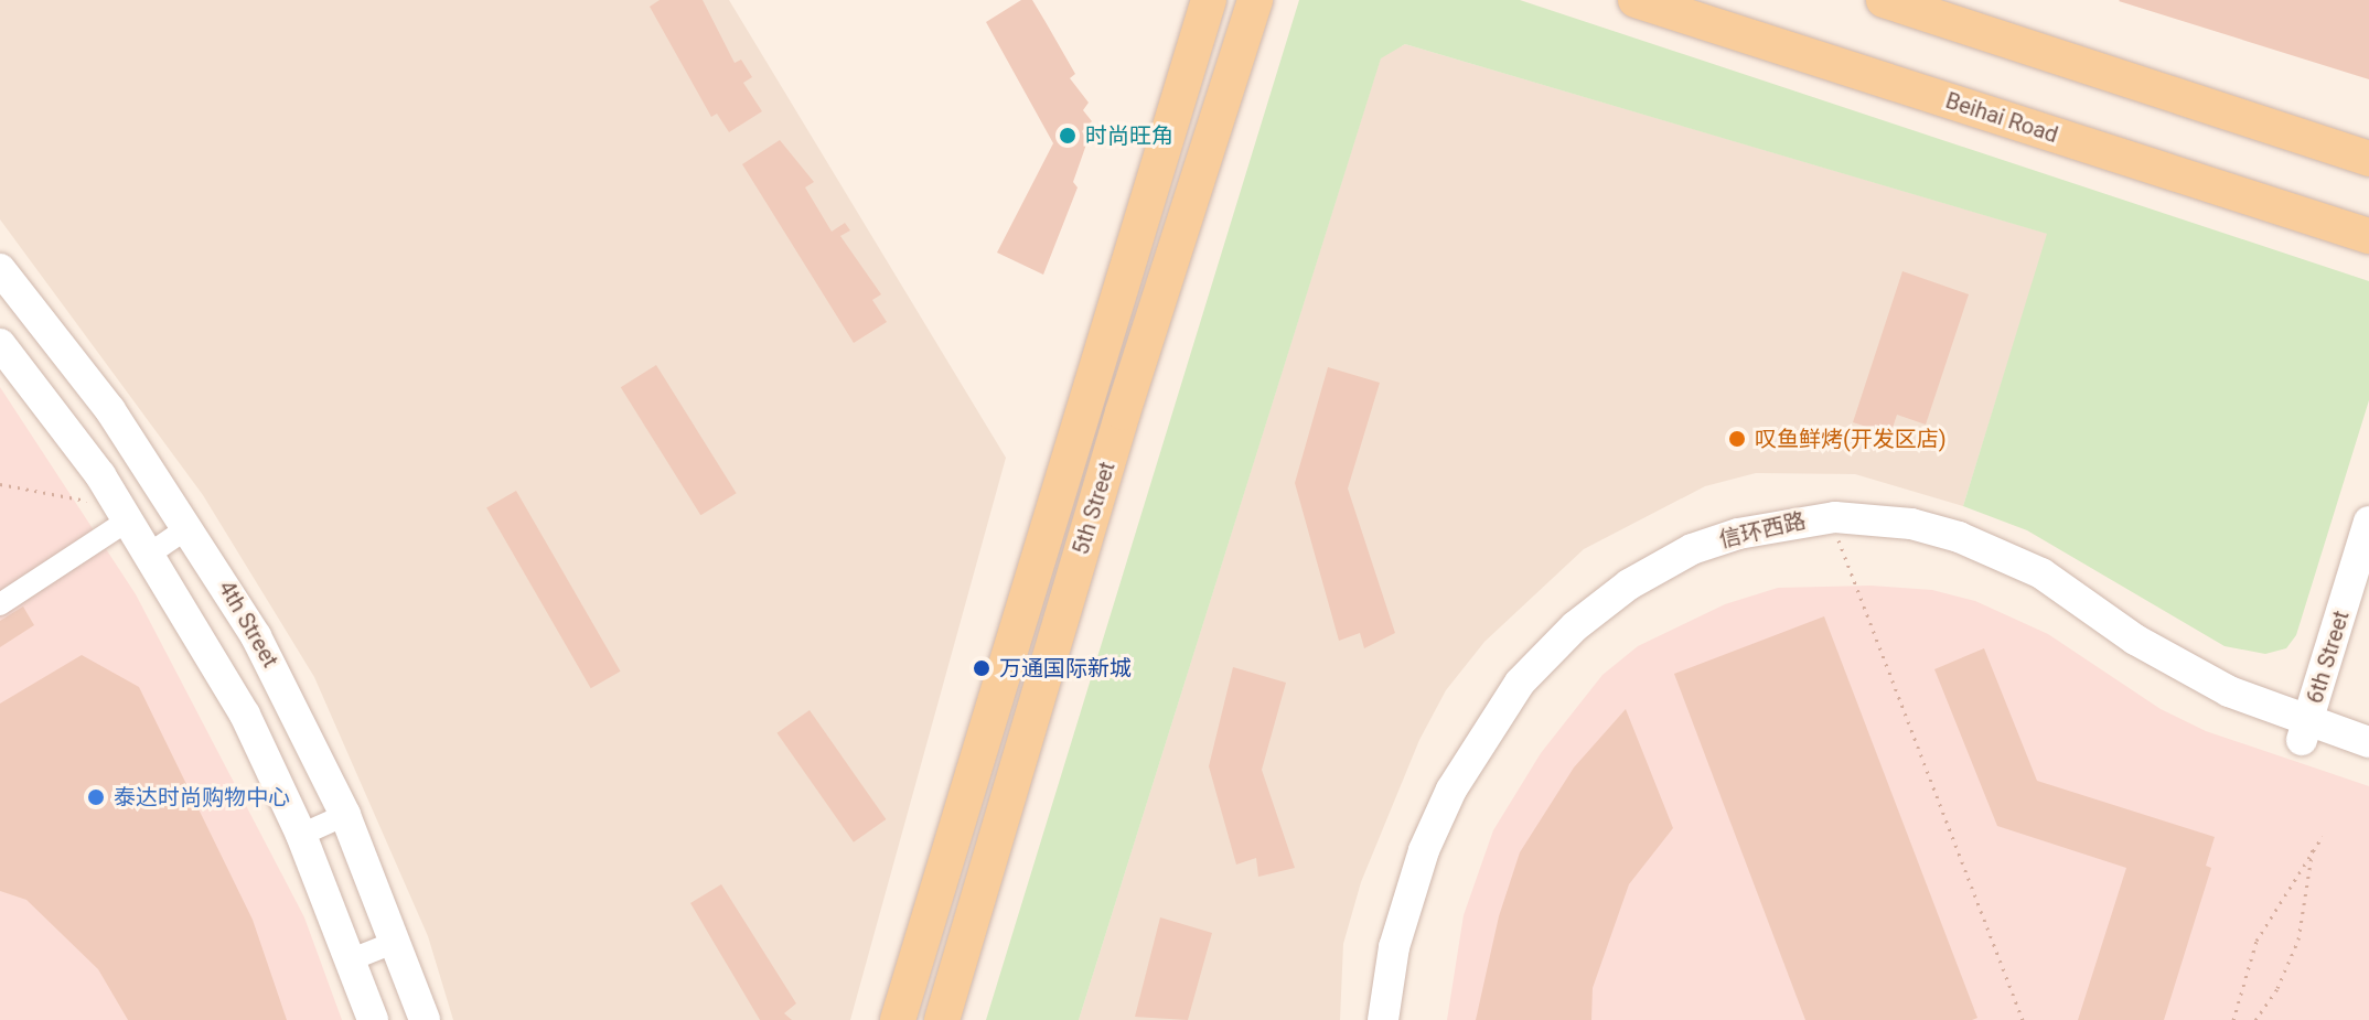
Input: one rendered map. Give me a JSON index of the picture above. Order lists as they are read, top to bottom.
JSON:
{
  "streets": {
    "main road": ["Beihai Road", "5th Street"],
    "street": ["信环西路", "4th Street", "6th Street"]
  },
  "crossings": [
    ["信环西路", "6th Street"]
  ],
  "places": [
    "时尚旺角",
    "叹鱼鲜烤(开发区店)",
    "万通国际新城",
    "泰达时尚购物中心"
  ]
}
